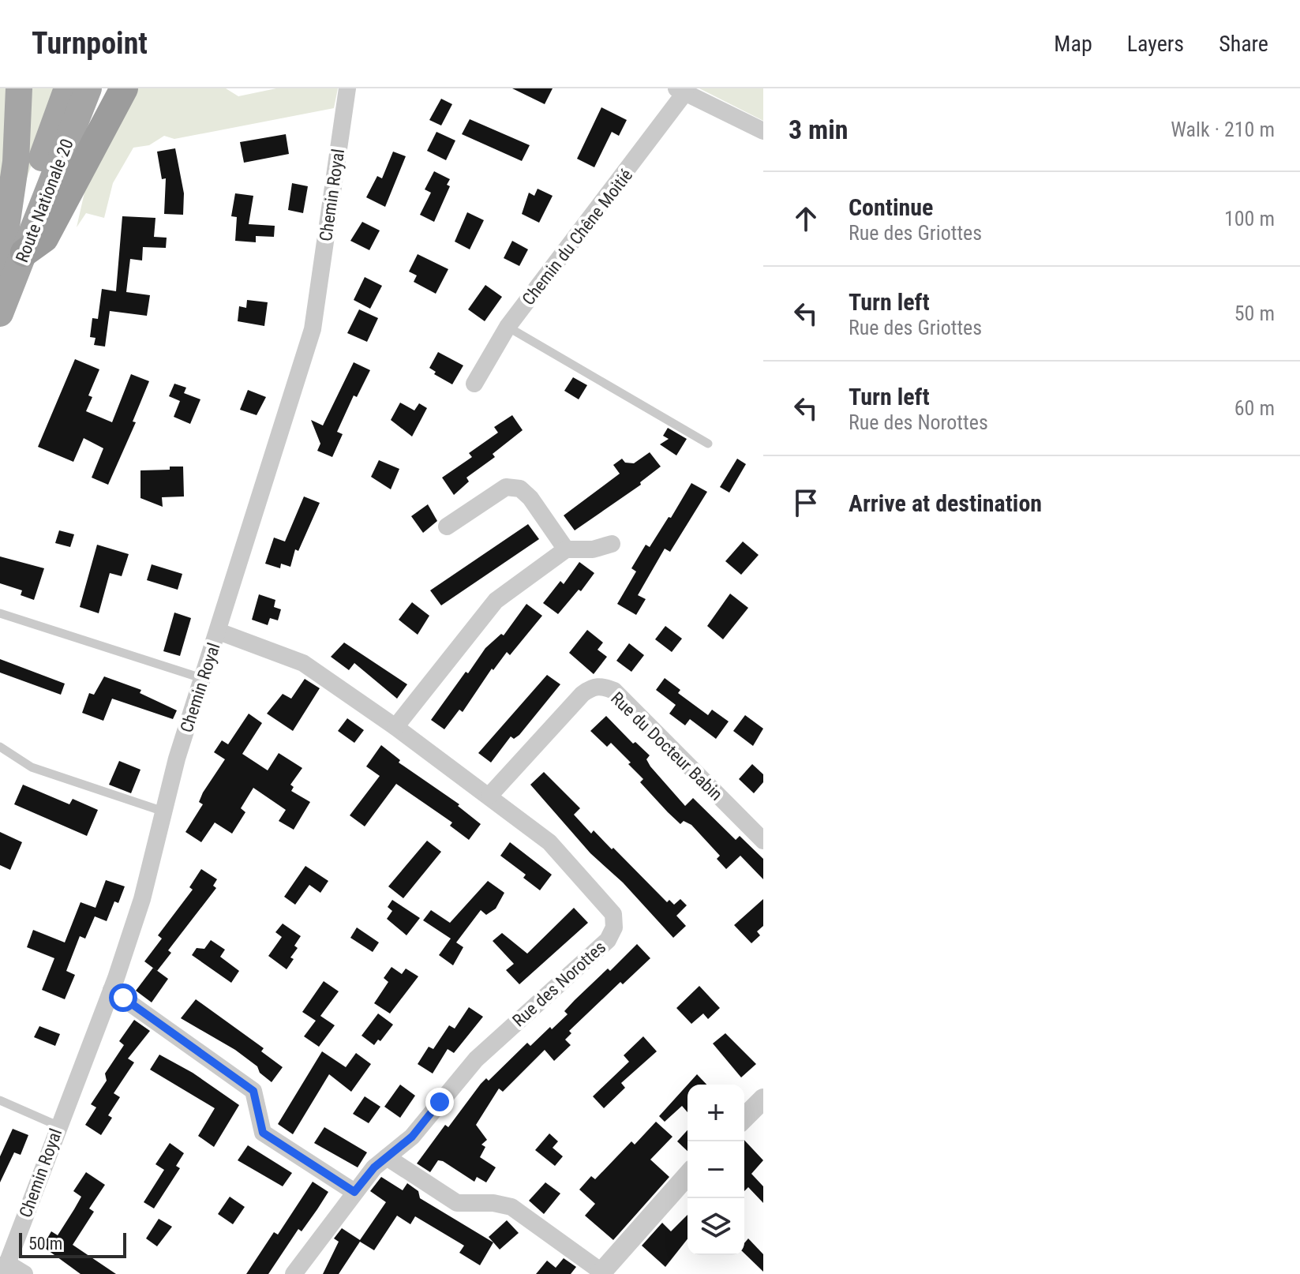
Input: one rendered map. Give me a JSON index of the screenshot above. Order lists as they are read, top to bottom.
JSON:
{
  "streets": {
    "main road": ["Route Nationale 20"],
    "street": [
      "Chemin Royal",
      "Chemin du Chêne Moitié",
      "Rue du Docteur Babin",
      "Rue des Norottes"
    ]
  },
  "crossings": [
    ["Chemin Royal", "Rue des Norottes"],
    ["Rue du Docteur Babin", "Rue des Norottes"]
  ],
  "scale_bar": "50 m",
  "page": {
    "header": "Turnpoint",
    "nav": ["Map", "Layers", "Share"],
    "heading": ["3 min", "Walk · 210 m"],
    "list": [
      ["Continue", "Rue des Griottes", "100 m"],
      ["Turn left", "Rue des Griottes", "50 m"],
      ["Turn left", "Rue des Norottes", "60 m"],
      "Arrive at destination"
    ],
    "map_buttons": ["+", "−"],
    "scale": "50 m"
  }
}
